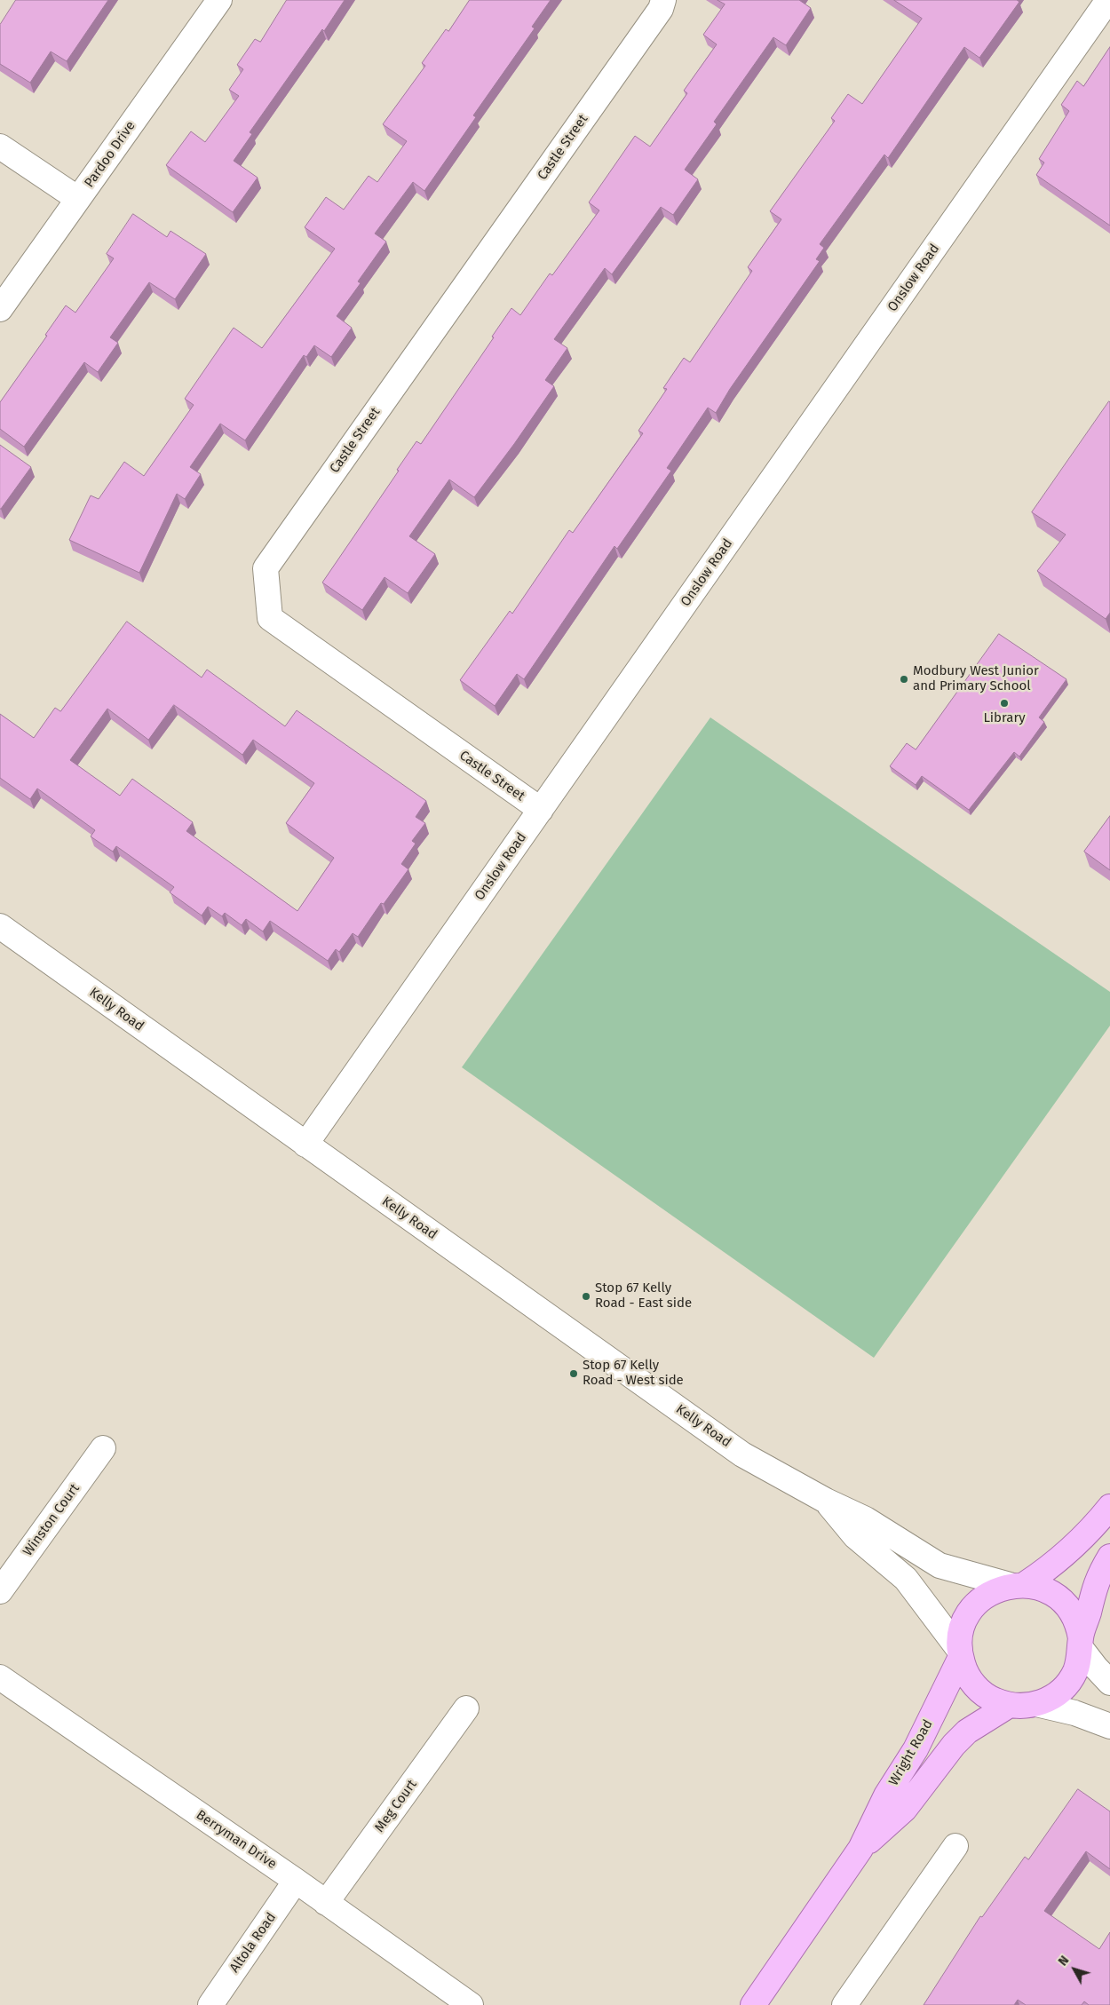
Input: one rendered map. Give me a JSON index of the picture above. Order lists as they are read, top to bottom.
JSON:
{
  "streets": {
    "main road": ["Wright Road"],
    "street": [
      "Castle Street",
      "Pardoo Drive",
      "Onslow Road",
      "Kelly Road",
      "Winston Court",
      "Meg Court",
      "Berryman Drive",
      "Altola Road"
    ]
  },
  "crossings": [
    ["Castle Street", "Onslow Road"],
    ["Onslow Road", "Kelly Road"],
    ["Kelly Road", "Wright Road"],
    ["Meg Court", "Berryman Drive"],
    ["Berryman Drive", "Altola Road"]
  ],
  "places": [
    "Modbury West Junior and Primary School",
    "Library",
    "Stop 67 Kelly Road - East side",
    "Stop 67 Kelly Road - West side"
  ],
  "north": "top left"
}
